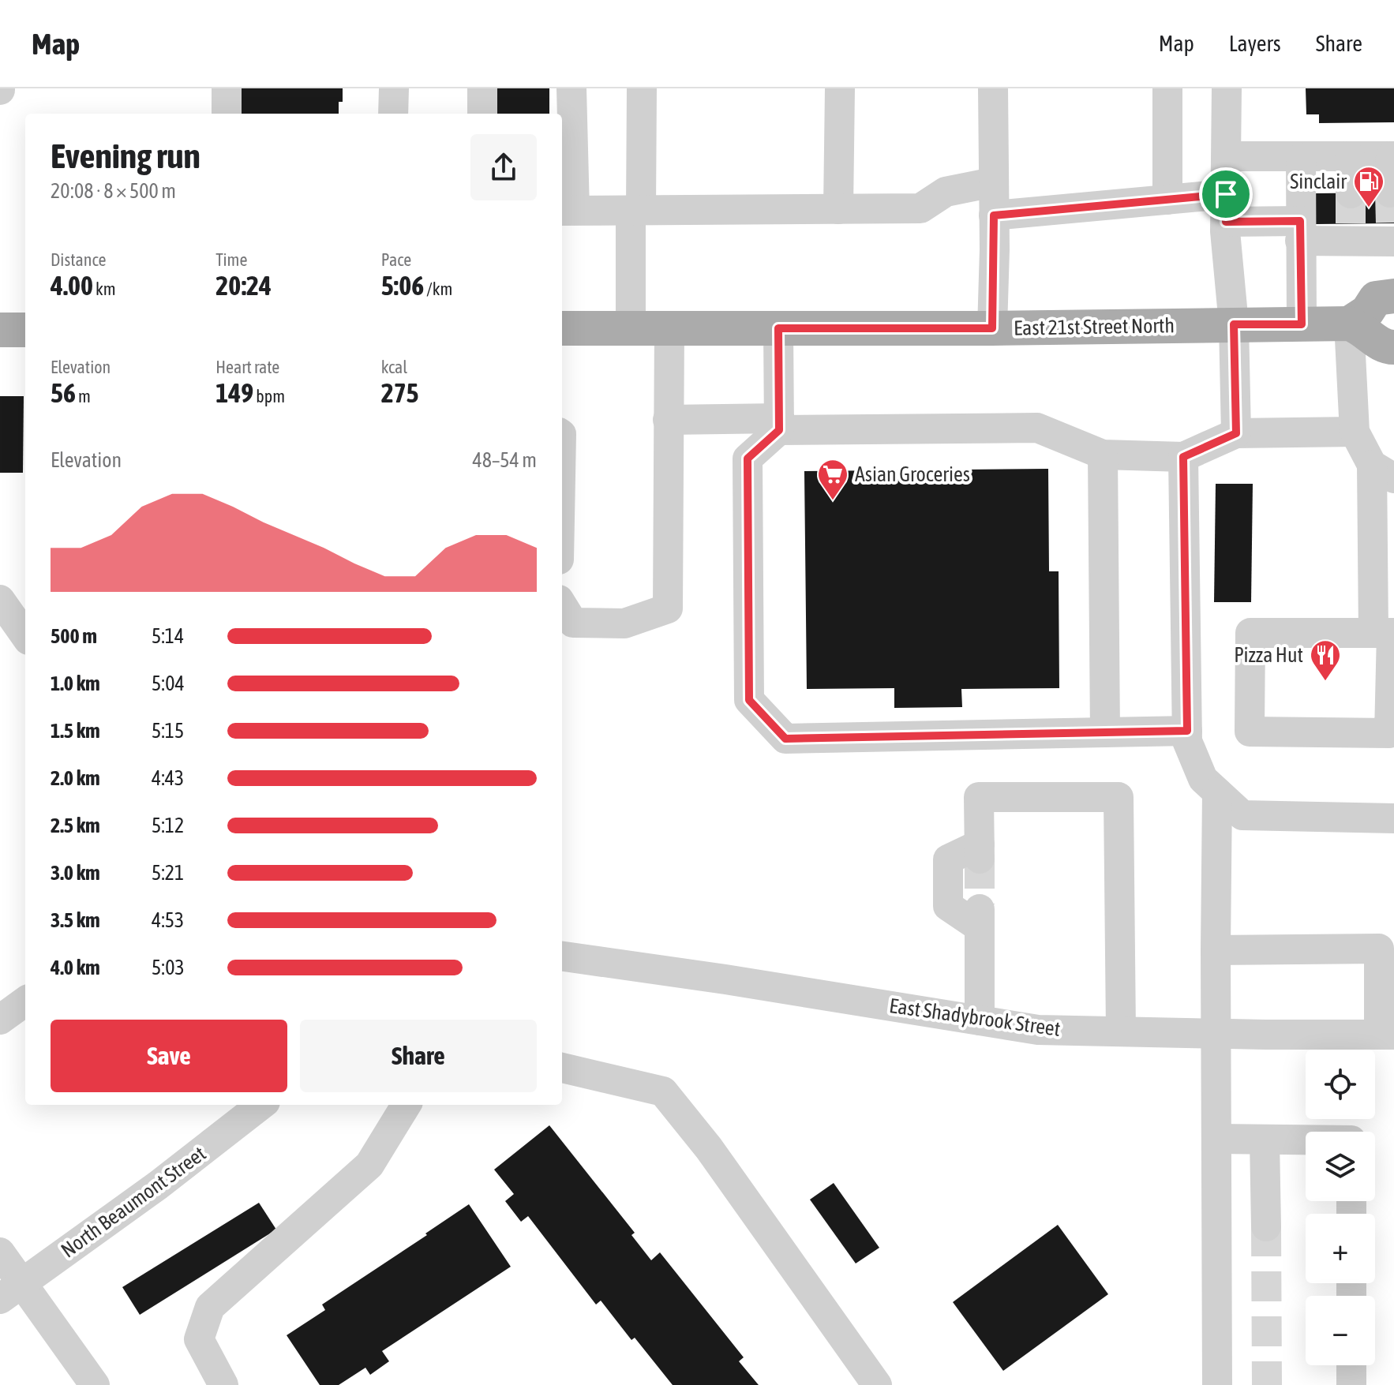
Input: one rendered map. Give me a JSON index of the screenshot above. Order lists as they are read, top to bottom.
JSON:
{
  "streets": {
    "main road": ["East 21st Street North"],
    "street": ["East Shadybrook Street", "North Beaumont Street"]
  },
  "places": {
    "fuel station": ["Sinclair"],
    "supermarket": ["Asian Groceries"],
    "restaurant": ["Pizza Hut"]
  },
  "page": {
    "header": "Map",
    "nav": ["Map", "Layers", "Share"],
    "heading": ["Evening run", "20:08 · 8 × 500 m"],
    "stats": [
      ["Distance", "4.00 km"],
      ["Time", "20:24"],
      ["Pace", "5:06 /km"],
      ["Elevation", "56 m"],
      ["Heart rate", "149 bpm"],
      ["kcal", "275"]
    ],
    "chart": ["Elevation", "48–54 m"],
    "list": [
      {
        "name": "500 m",
        "note": "5:14"
      },
      {
        "name": "1.0 km",
        "note": "5:04"
      },
      {
        "name": "1.5 km",
        "note": "5:15"
      },
      {
        "name": "2.0 km",
        "note": "4:43"
      },
      {
        "name": "2.5 km",
        "note": "5:12"
      },
      {
        "name": "3.0 km",
        "note": "5:21"
      },
      {
        "name": "3.5 km",
        "note": "4:53"
      },
      {
        "name": "4.0 km",
        "note": "5:03"
      }
    ],
    "buttons": ["Save", "Share"],
    "map_buttons": ["+", "−"]
  }
}
